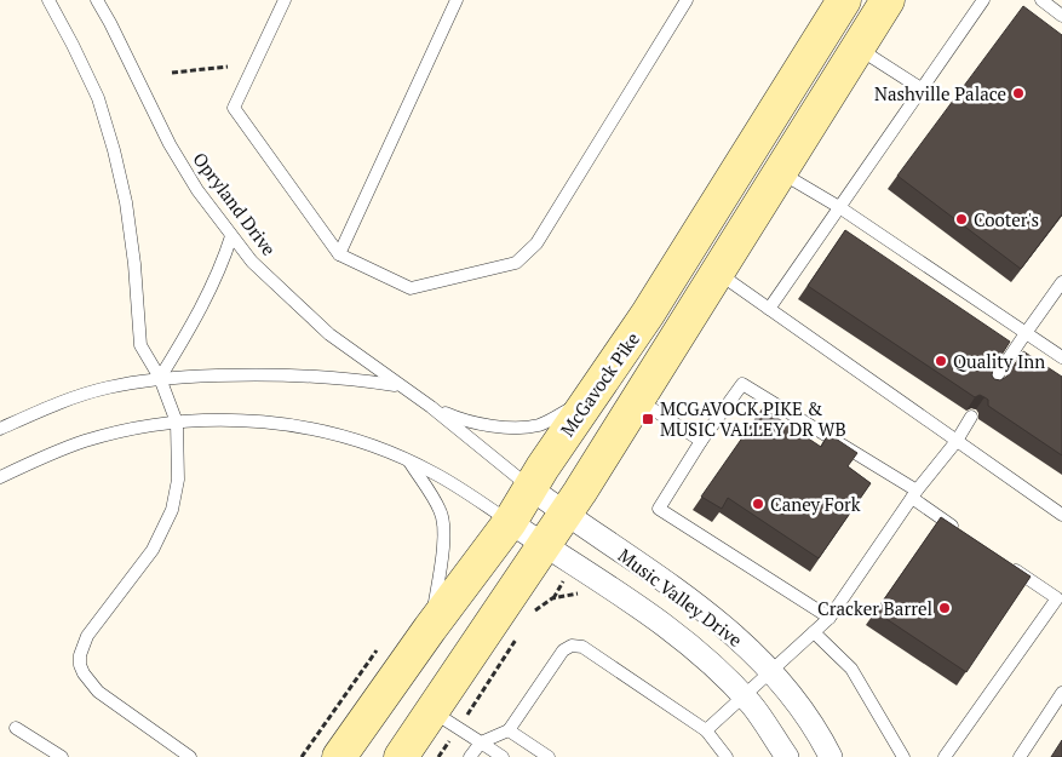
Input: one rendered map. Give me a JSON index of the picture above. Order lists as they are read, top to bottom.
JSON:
{
  "streets": {
    "street": ["McGavock Pike", "Music Valley Drive"],
    "lane": ["Opryland Drive"]
  },
  "crossings": [
    ["Opryland Drive", "McGavock Pike"],
    ["Opryland Drive", "Music Valley Drive"],
    ["McGavock Pike", "Music Valley Drive"]
  ],
  "places": {
    "other": [
      "Nashville Palace",
      "Cooter's",
      "Quality Inn",
      "Caney Fork",
      "Cracker Barrel"
    ],
    "transit": ["MCGAVOCK PIKE & MUSIC VALLEY DR WB"]
  }
}
